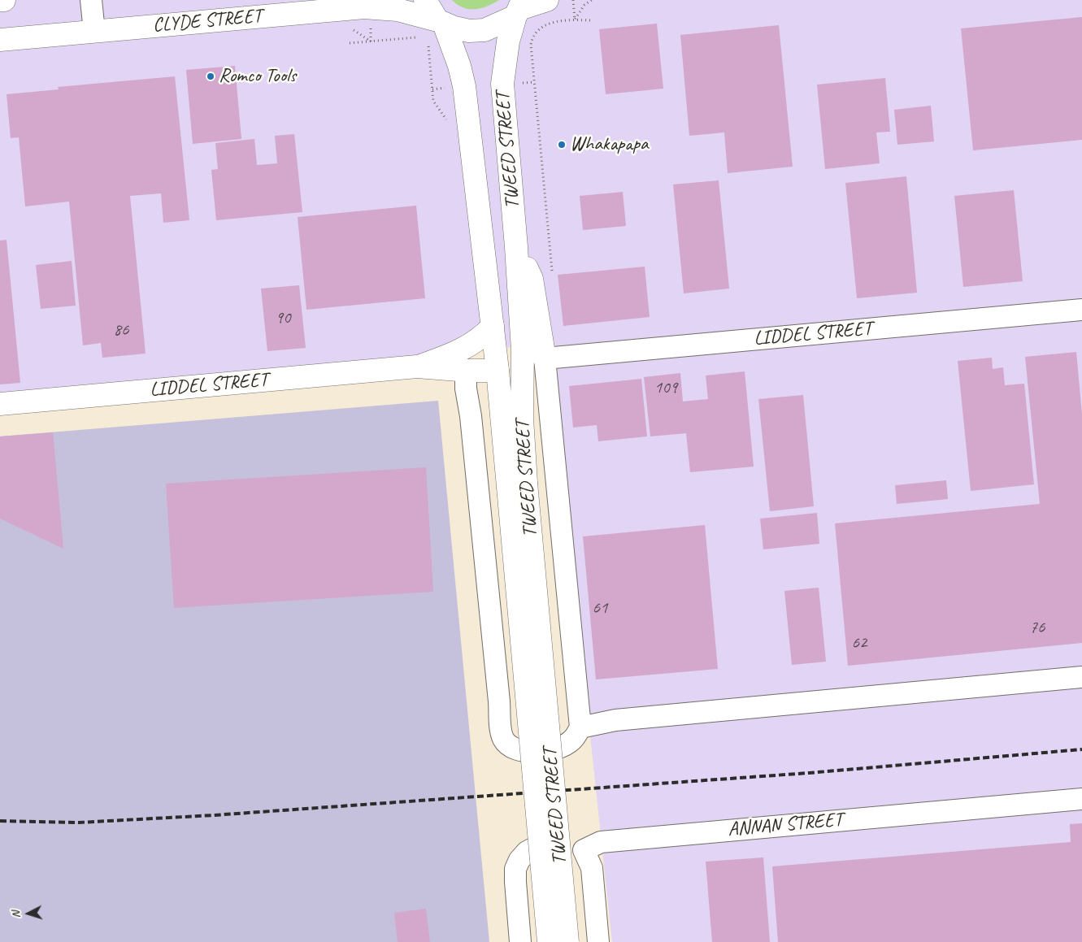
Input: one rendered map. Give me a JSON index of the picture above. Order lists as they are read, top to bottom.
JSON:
{
  "streets": {
    "main road": ["CLYDE STREET", "TWEED STREET", "LIDDEL STREET"],
    "street": ["ANNAN STREET"]
  },
  "crossings": [
    ["CLYDE STREET", "TWEED STREET"],
    ["TWEED STREET", "LIDDEL STREET"]
  ],
  "places": ["Romco Tools", "Whakapapa"],
  "house_numbers": [
    "90",
    "86",
    "109",
    "61",
    "76",
    "62"
  ],
  "north": "left"
}
